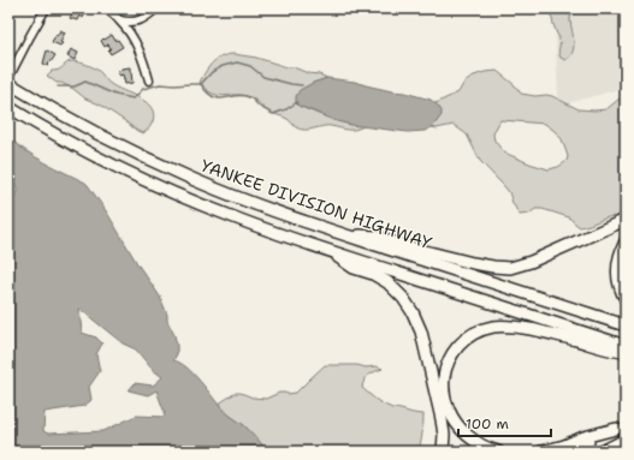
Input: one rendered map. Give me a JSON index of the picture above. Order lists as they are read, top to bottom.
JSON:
{
  "streets": {
    "highway": ["YANKEE DIVISION HIGHWAY"]
  },
  "scale_bar": "100 m"
}
